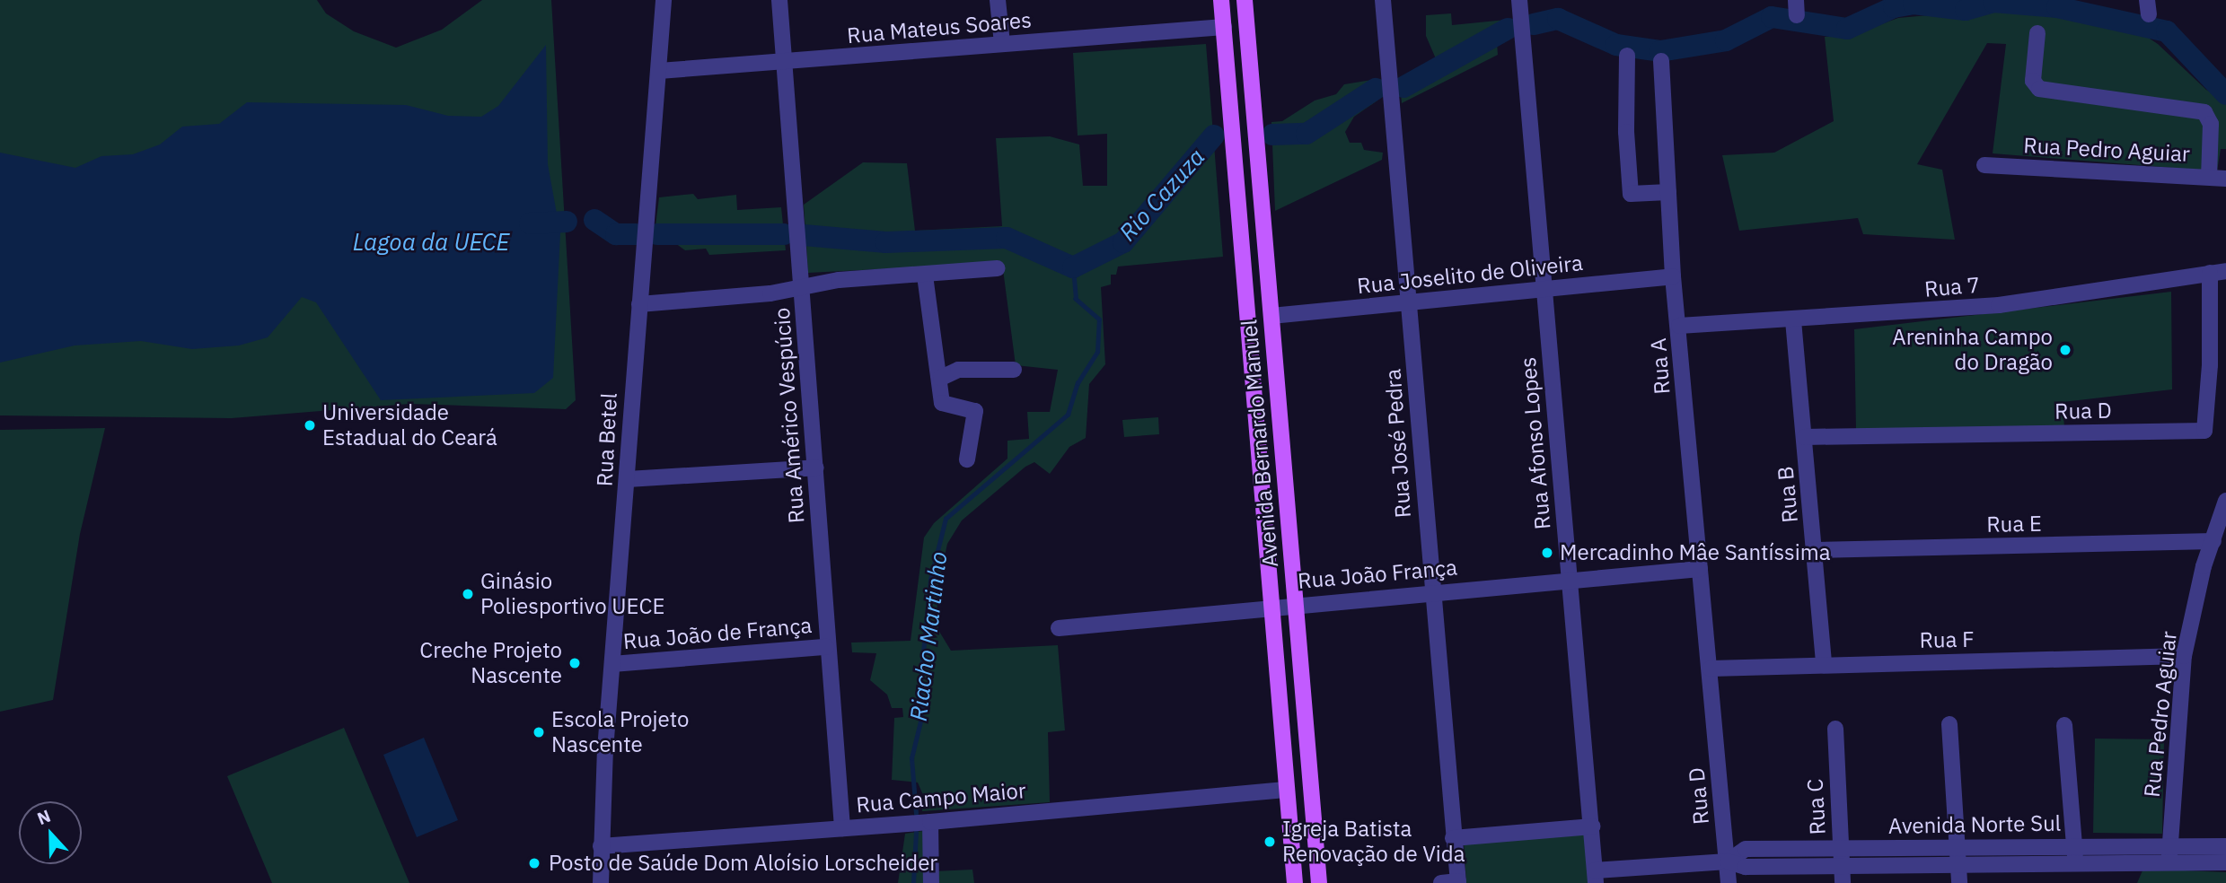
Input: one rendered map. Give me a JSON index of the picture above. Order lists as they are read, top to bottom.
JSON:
{
  "streets": {
    "main road": ["Avenida Bernardo Manuel"],
    "street": [
      "Rua Mateus Soares",
      "Rua Pedro Aguiar",
      "Rua Joselito de Oliveira",
      "Rua 7",
      "Rua A",
      "Rua D",
      "Rua Américo Vespúcio",
      "Rua Betel",
      "Rua José Pedra",
      "Rua Afonso Lopes",
      "Rua B",
      "Rua E",
      "Rua João França",
      "Rua João de França",
      "Rua F",
      "Rua Campo Maior",
      "Rua C",
      "Avenida Norte Sul"
    ]
  },
  "crossings": [
    ["Rua Mateus Soares", "Rua Américo Vespúcio"],
    ["Rua Mateus Soares", "Rua Betel"],
    ["Rua Mateus Soares", "Avenida Bernardo Manuel"],
    ["Rua Pedro Aguiar", "Rua E"],
    ["Rua Pedro Aguiar", "Rua F"],
    ["Rua Pedro Aguiar", "Avenida Norte Sul"],
    ["Rua Joselito de Oliveira", "Rua A"],
    ["Rua Joselito de Oliveira", "Avenida Bernardo Manuel"],
    ["Rua Joselito de Oliveira", "Rua José Pedra"],
    ["Rua Joselito de Oliveira", "Rua Afonso Lopes"],
    ["Rua 7", "Rua A"],
    ["Rua 7", "Rua D"],
    ["Rua 7", "Rua B"],
    ["Rua A", "Rua D"],
    ["Rua A", "Rua João França"],
    ["Rua A", "Rua F"],
    ["Rua D", "Rua B"],
    ["Rua D", "Rua F"],
    ["Rua D", "Avenida Norte Sul"],
    ["Rua Américo Vespúcio", "Rua João de França"],
    ["Rua Américo Vespúcio", "Rua Campo Maior"],
    ["Rua Betel", "Rua João de França"],
    ["Rua Betel", "Rua Campo Maior"],
    ["Avenida Bernardo Manuel", "Rua João França"],
    ["Avenida Bernardo Manuel", "Rua Campo Maior"],
    ["Rua José Pedra", "Rua João França"],
    ["Rua Afonso Lopes", "Rua João França"],
    ["Rua Afonso Lopes", "Avenida Norte Sul"],
    ["Rua B", "Rua E"],
    ["Rua B", "Rua F"],
    ["Rua C", "Avenida Norte Sul"]
  ],
  "water": ["Rio Cazuza", "Lagoa da UECE", "Riacho Martinho"],
  "places": [
    "Areninha Campo do Dragão",
    "Universidade Estadual do Ceará",
    "Mercadinho Mâe Santíssima",
    "Ginásio Poliesportivo UECE",
    "Creche Projeto Nascente",
    "Escola Projeto Nascente",
    "Igreja Batista Renovação de Vida",
    "Posto de Saúde Dom Aloísio Lorscheider"
  ],
  "north": "top"
}
